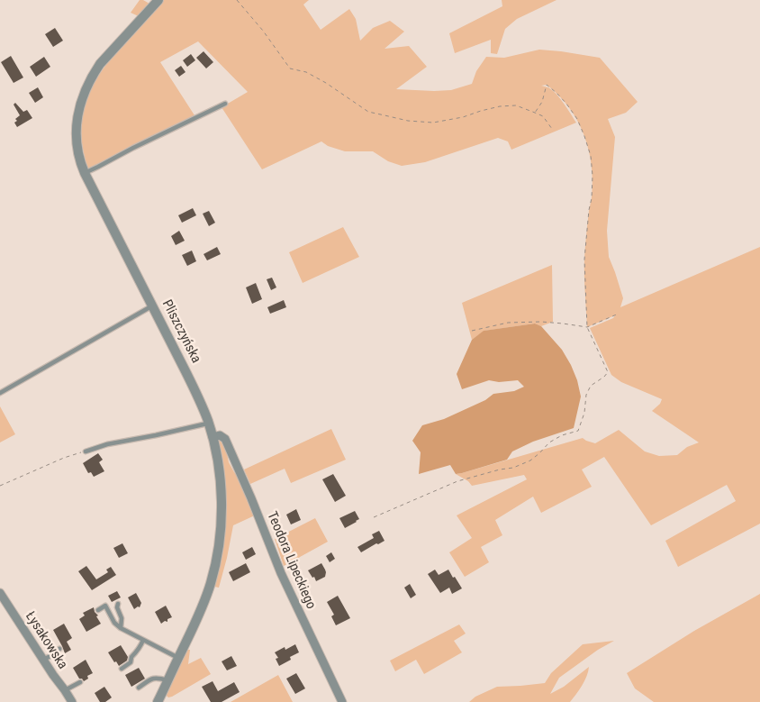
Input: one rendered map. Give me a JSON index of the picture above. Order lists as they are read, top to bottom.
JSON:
{
  "streets": {
    "street": ["Pliszczyńska", "Teodora Lipeckiego", "Łysakowska"]
  },
  "crossings": [
    ["Pliszczyńska", "Teodora Lipeckiego"]
  ]
}
